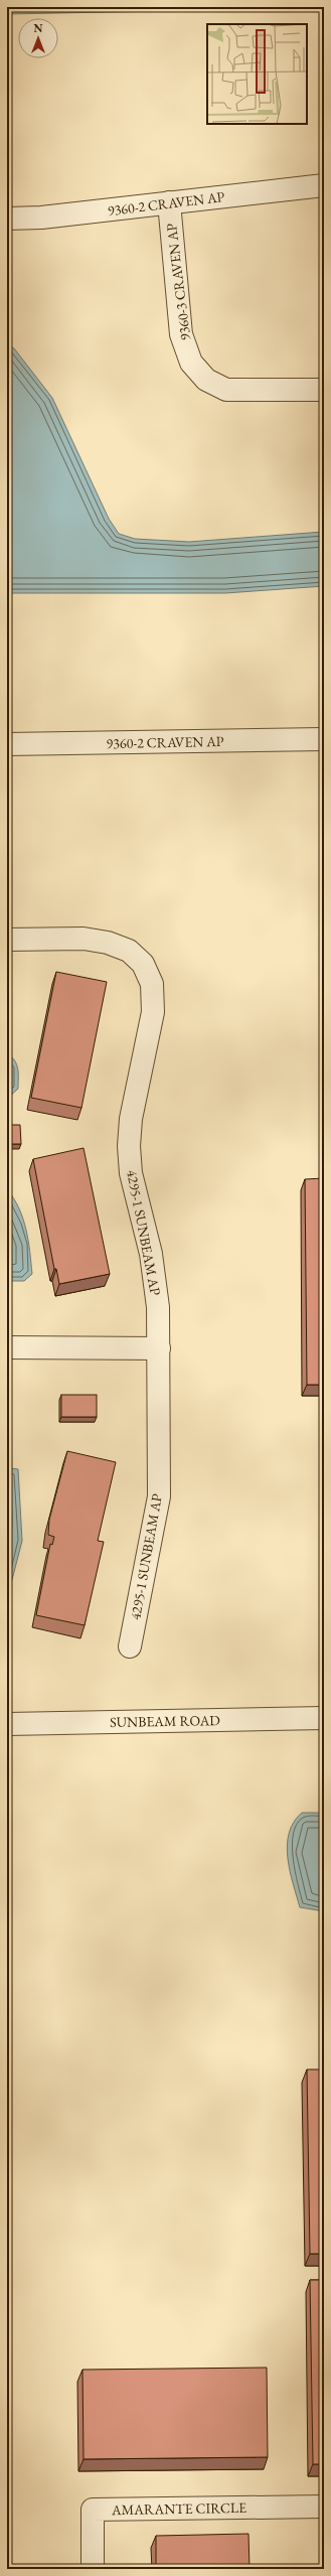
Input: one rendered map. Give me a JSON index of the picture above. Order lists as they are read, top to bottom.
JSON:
{
  "streets": {
    "street": [
      "9360-2 CRAVEN AP",
      "9360-3 CRAVEN AP",
      "4295-1 SUNBEAM AP",
      "SUNBEAM ROAD",
      "AMARANTE CIRCLE"
    ]
  },
  "crossings": [
    ["9360-2 CRAVEN AP", "9360-3 CRAVEN AP"]
  ],
  "north": "top"
}
